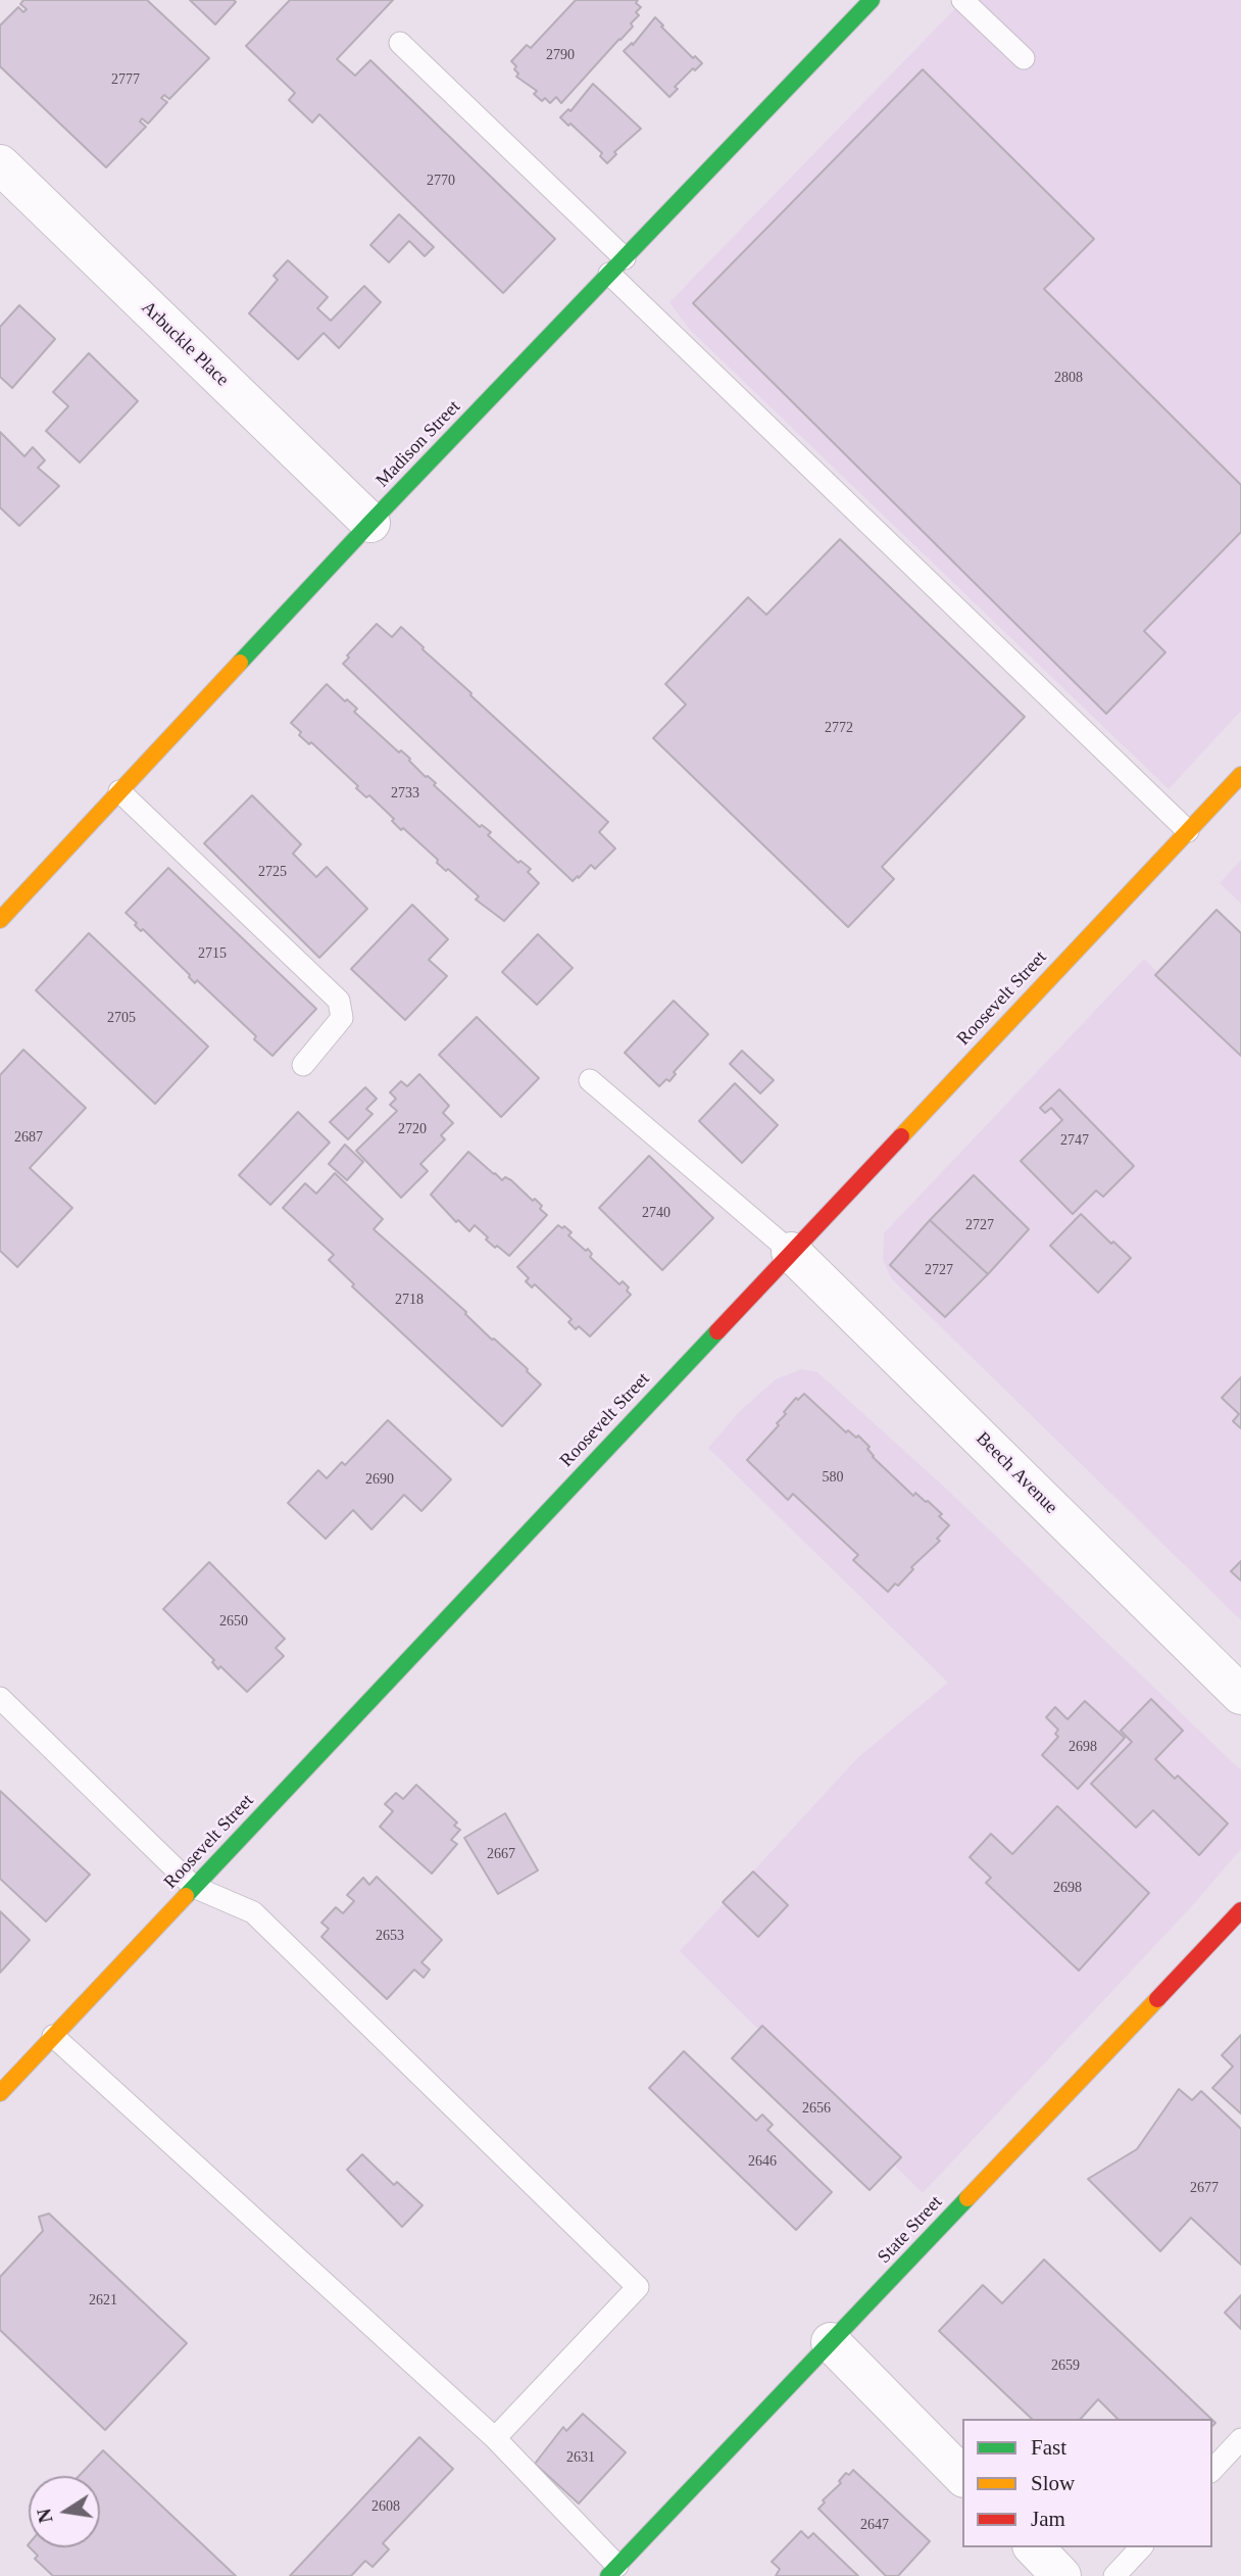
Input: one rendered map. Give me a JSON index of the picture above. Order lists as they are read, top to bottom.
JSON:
{
  "streets": {
    "street": [
      "Arbuckle Place",
      "Madison Street",
      "Roosevelt Street",
      "Beech Avenue",
      "State Street"
    ]
  },
  "crossings": [
    ["Arbuckle Place", "Madison Street"],
    ["Roosevelt Street", "Beech Avenue"]
  ],
  "house_numbers": [
    "2790",
    "2777",
    "2770",
    "2808",
    "2772",
    "2733",
    "2725",
    "2715",
    "2705",
    "2720",
    "2687",
    "2747",
    "2740",
    "2727",
    "2727",
    "2718",
    "580",
    "2690",
    "2650",
    "2698",
    "2667",
    "2698",
    "2653",
    "2656",
    "2646",
    "2677",
    "2621",
    "2659",
    "2631",
    "2608",
    "2647"
  ],
  "legend": ["Fast", "Slow", "Jam"],
  "north": "left"
}
